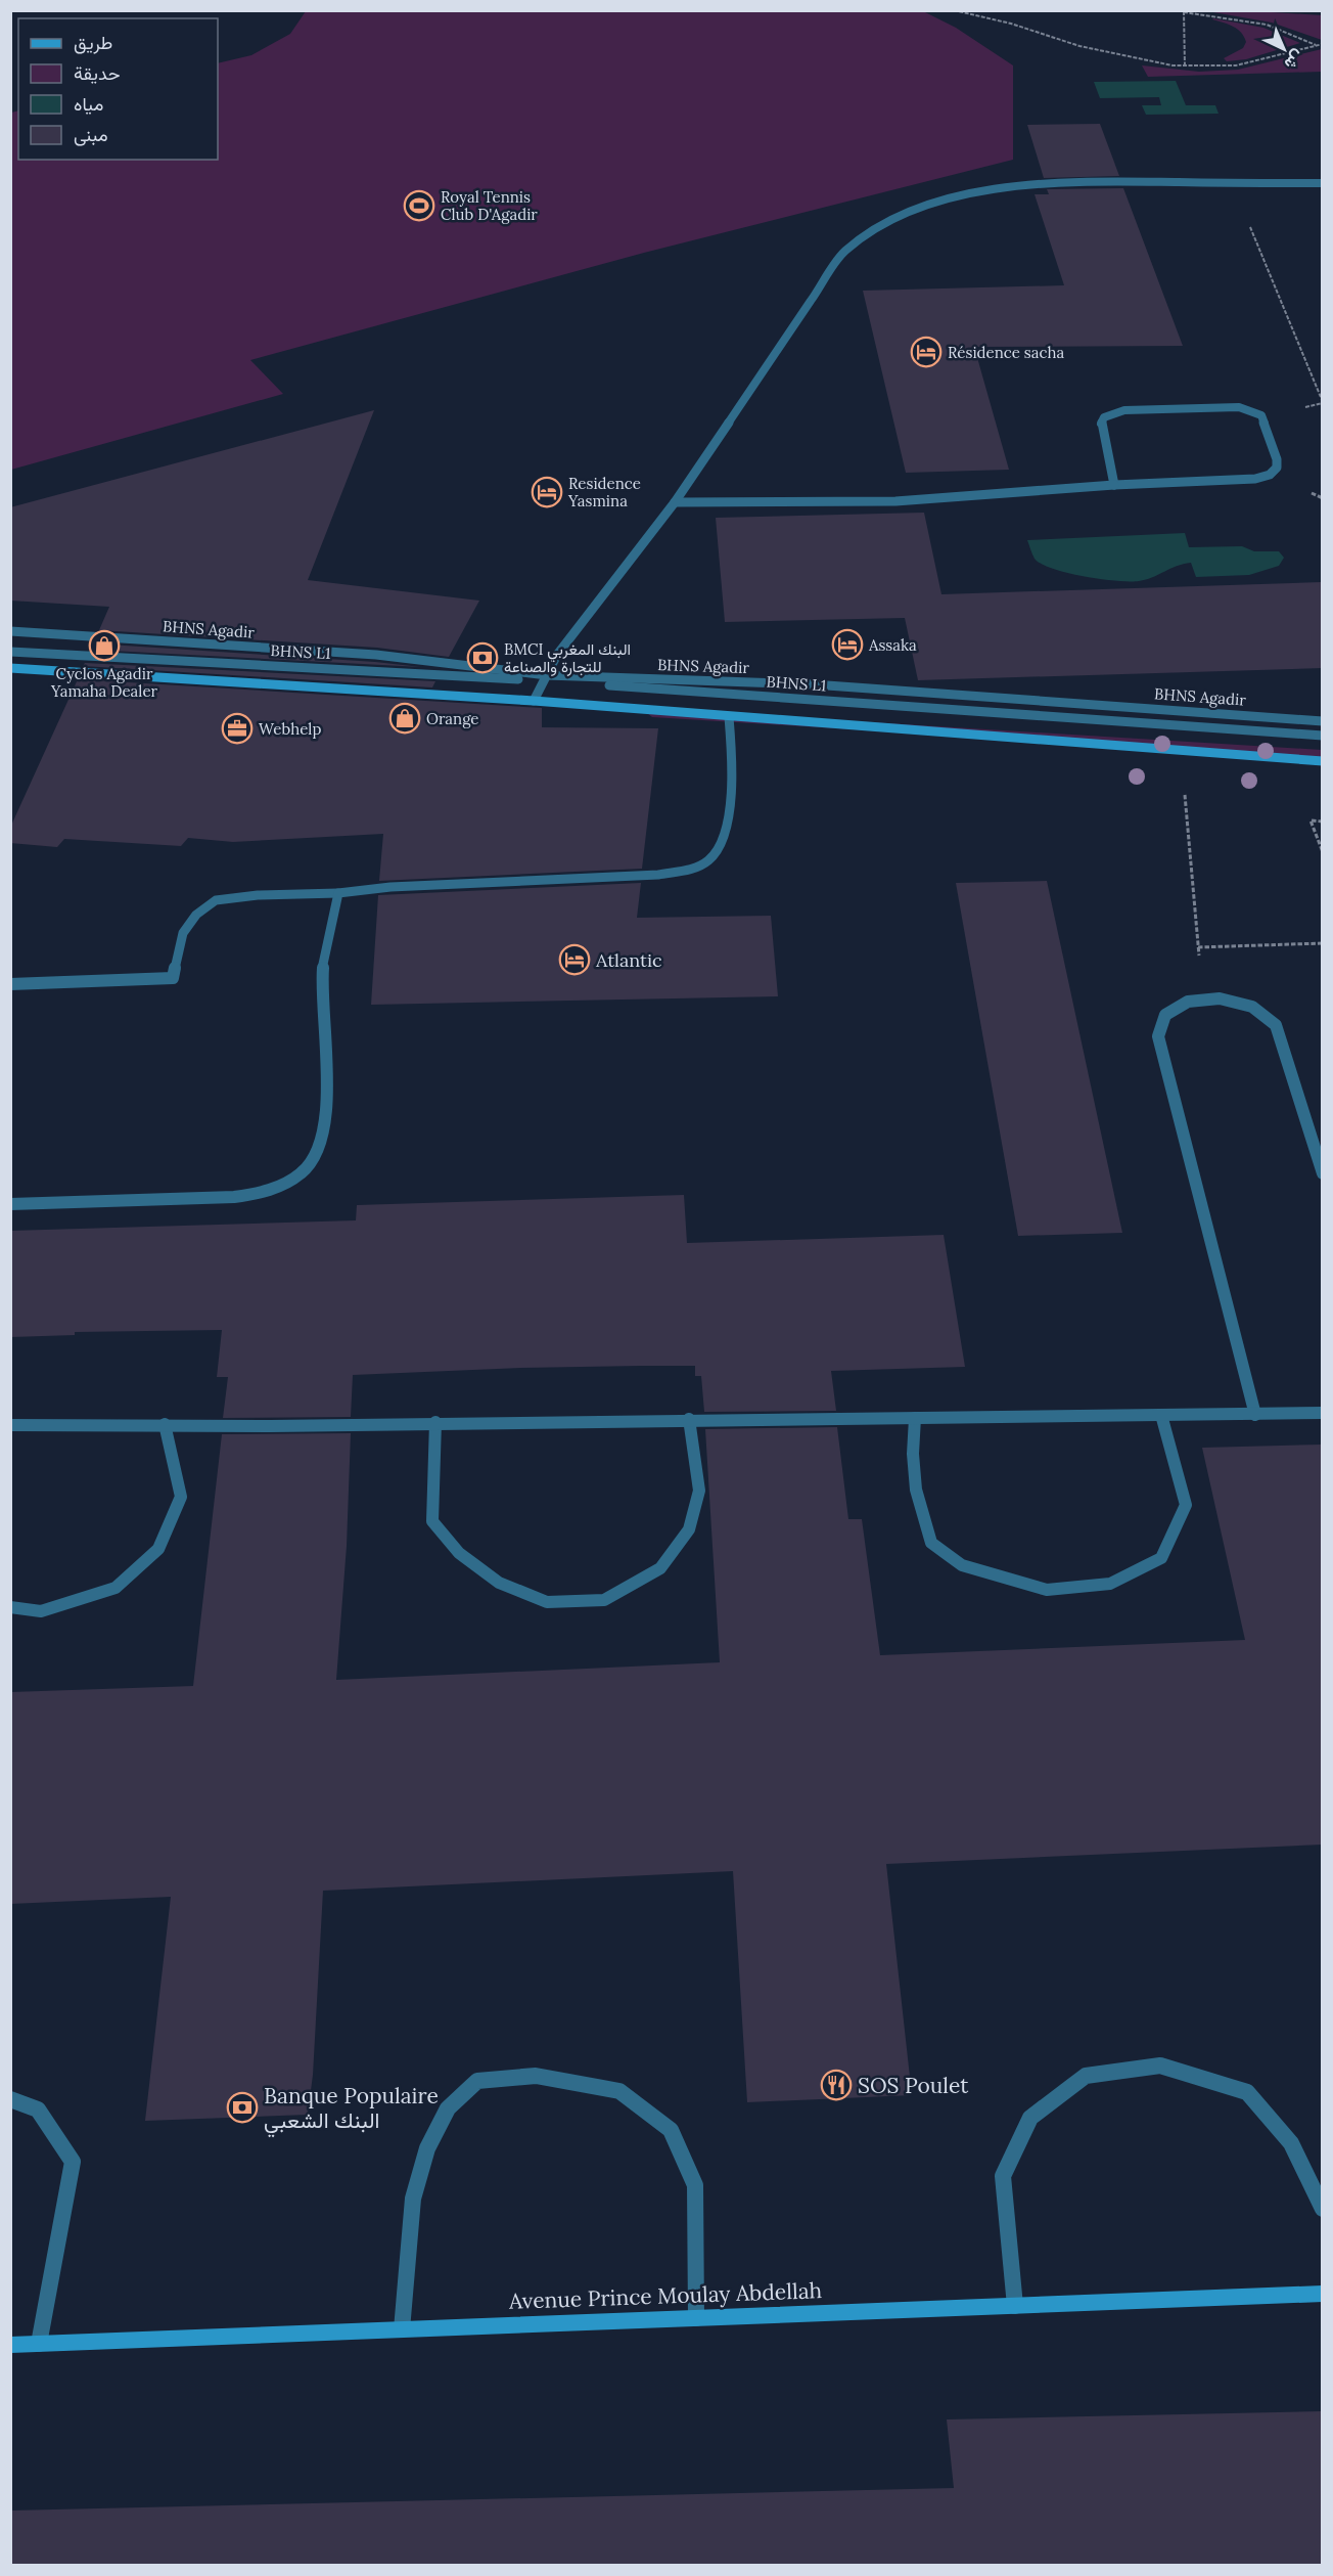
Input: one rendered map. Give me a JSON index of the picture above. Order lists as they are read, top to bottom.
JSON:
{
  "streets": {
    "street": ["BHNS Agadir", "BHNS L1", "Avenue Prince Moulay Abdellah"]
  },
  "crossings": [
    ["BHNS Agadir", "BHNS L1"]
  ],
  "places": {
    "sports": ["Royal Tennis Club D'Agadir"],
    "hotel": [
      "Résidence sacha",
      "Residence Yasmina",
      "Assaka",
      "Atlantic"
    ],
    "shop": ["Cyclos Agadir Yamaha Dealer", "Orange"],
    "bank": ["BMCI البنك المغربي للتجارة والصناعة", "Banque Populaire البنك الشعبي"],
    "office": ["Webhelp"],
    "restaurant": ["SOS Poulet"]
  },
  "legend": [
    "طريق",
    "حديقة",
    "مياه",
    "مبنى"
  ],
  "north": "bottom right"
}
